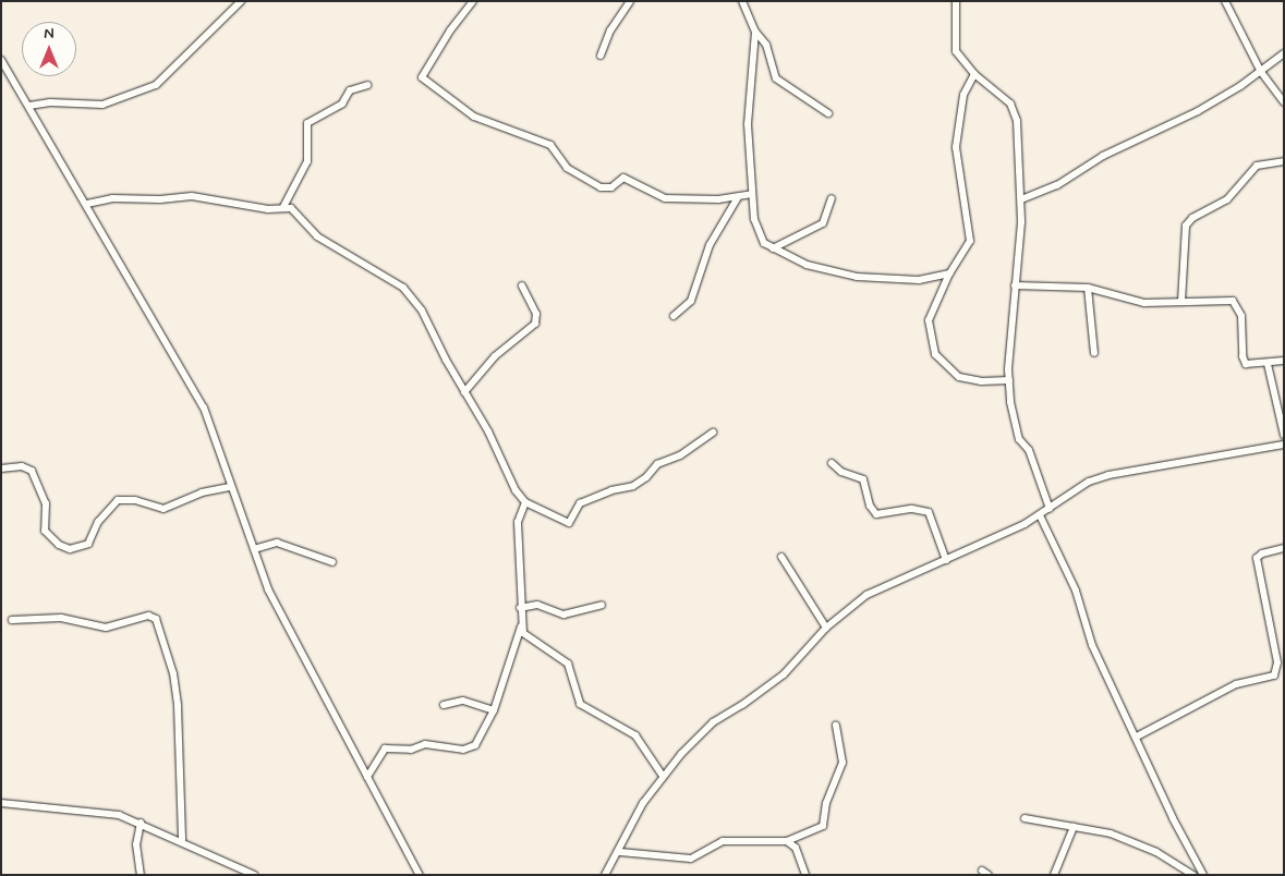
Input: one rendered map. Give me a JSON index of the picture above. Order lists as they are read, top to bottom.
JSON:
{
  "north": "top"
}
